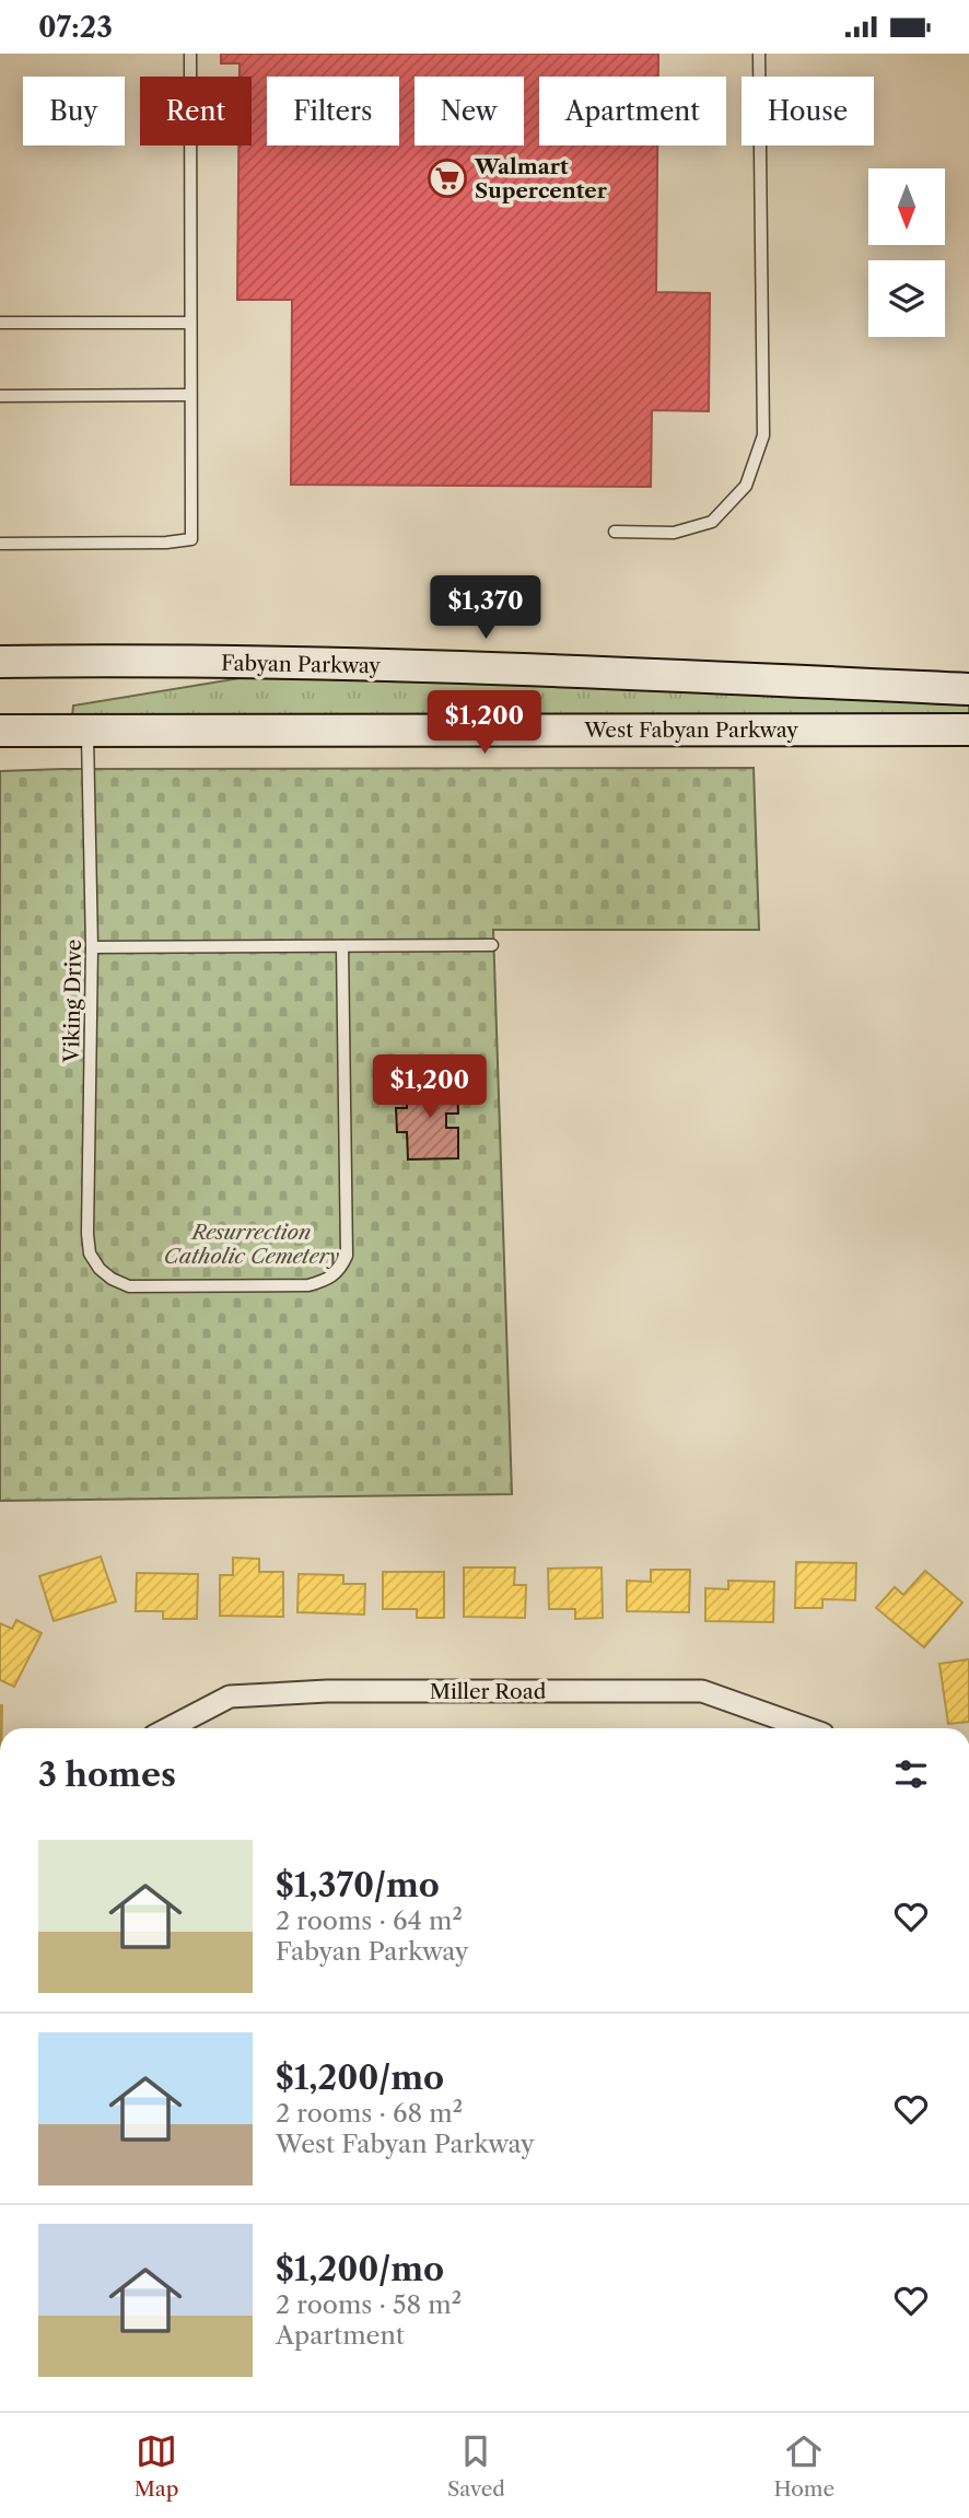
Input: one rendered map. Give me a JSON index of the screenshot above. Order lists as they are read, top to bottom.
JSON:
{
  "streets": {
    "main road": ["Fabyan Parkway", "West Fabyan Parkway"],
    "street": ["Miller Road"],
    "lane": ["Viking Drive"]
  },
  "crossings": [
    ["West Fabyan Parkway", "Viking Drive"]
  ],
  "parks": ["Resurrection Catholic Cemetery"],
  "places": {
    "supermarket": ["Walmart Supercenter"]
  },
  "north": "bottom",
  "page": {
    "status": "07:23",
    "chip": [
      "Buy",
      "Rent",
      "Filters",
      "New",
      "Apartment",
      "House"
    ],
    "price": ["$1,370", "$1,200", "$1,200"],
    "heading": "3 homes",
    "list": [
      {
        "name": "$1,370/mo",
        "note": "2 rooms · 64 m² · Fabyan Parkway"
      },
      {
        "name": "$1,200/mo",
        "note": "2 rooms · 68 m² · West Fabyan Parkway"
      },
      {
        "name": "$1,200/mo",
        "note": "2 rooms · 58 m² · Apartment"
      }
    ],
    "tabs": ["Map", "Saved", "Home"]
  }
}
